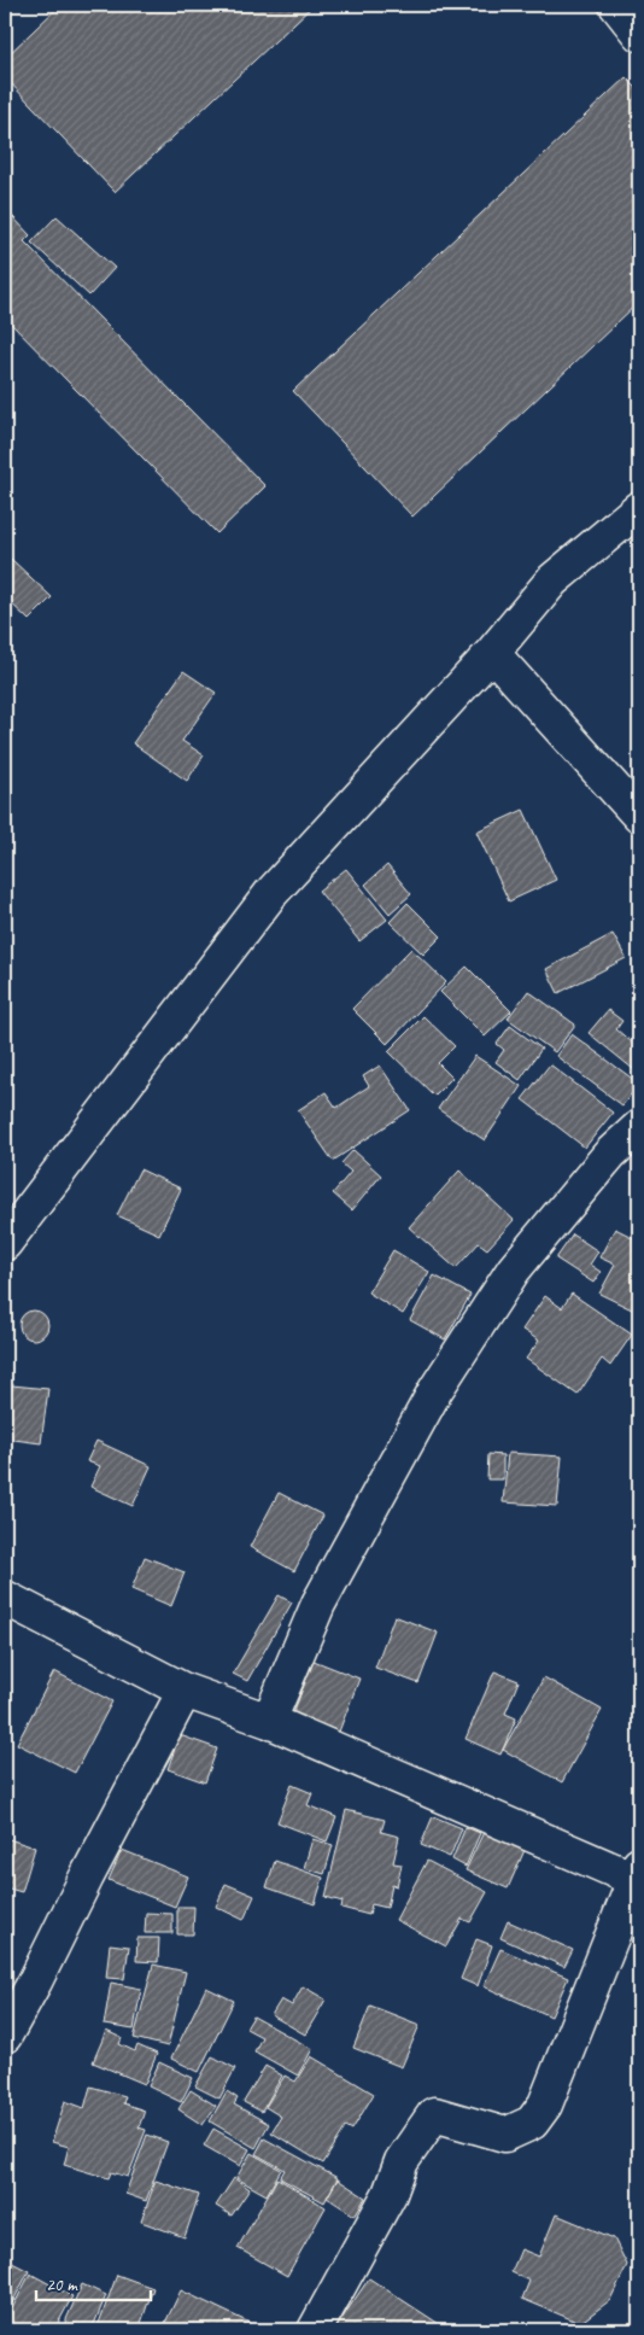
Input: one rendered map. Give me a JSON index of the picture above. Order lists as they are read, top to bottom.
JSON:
{
  "scale_bar": "20 m"
}
